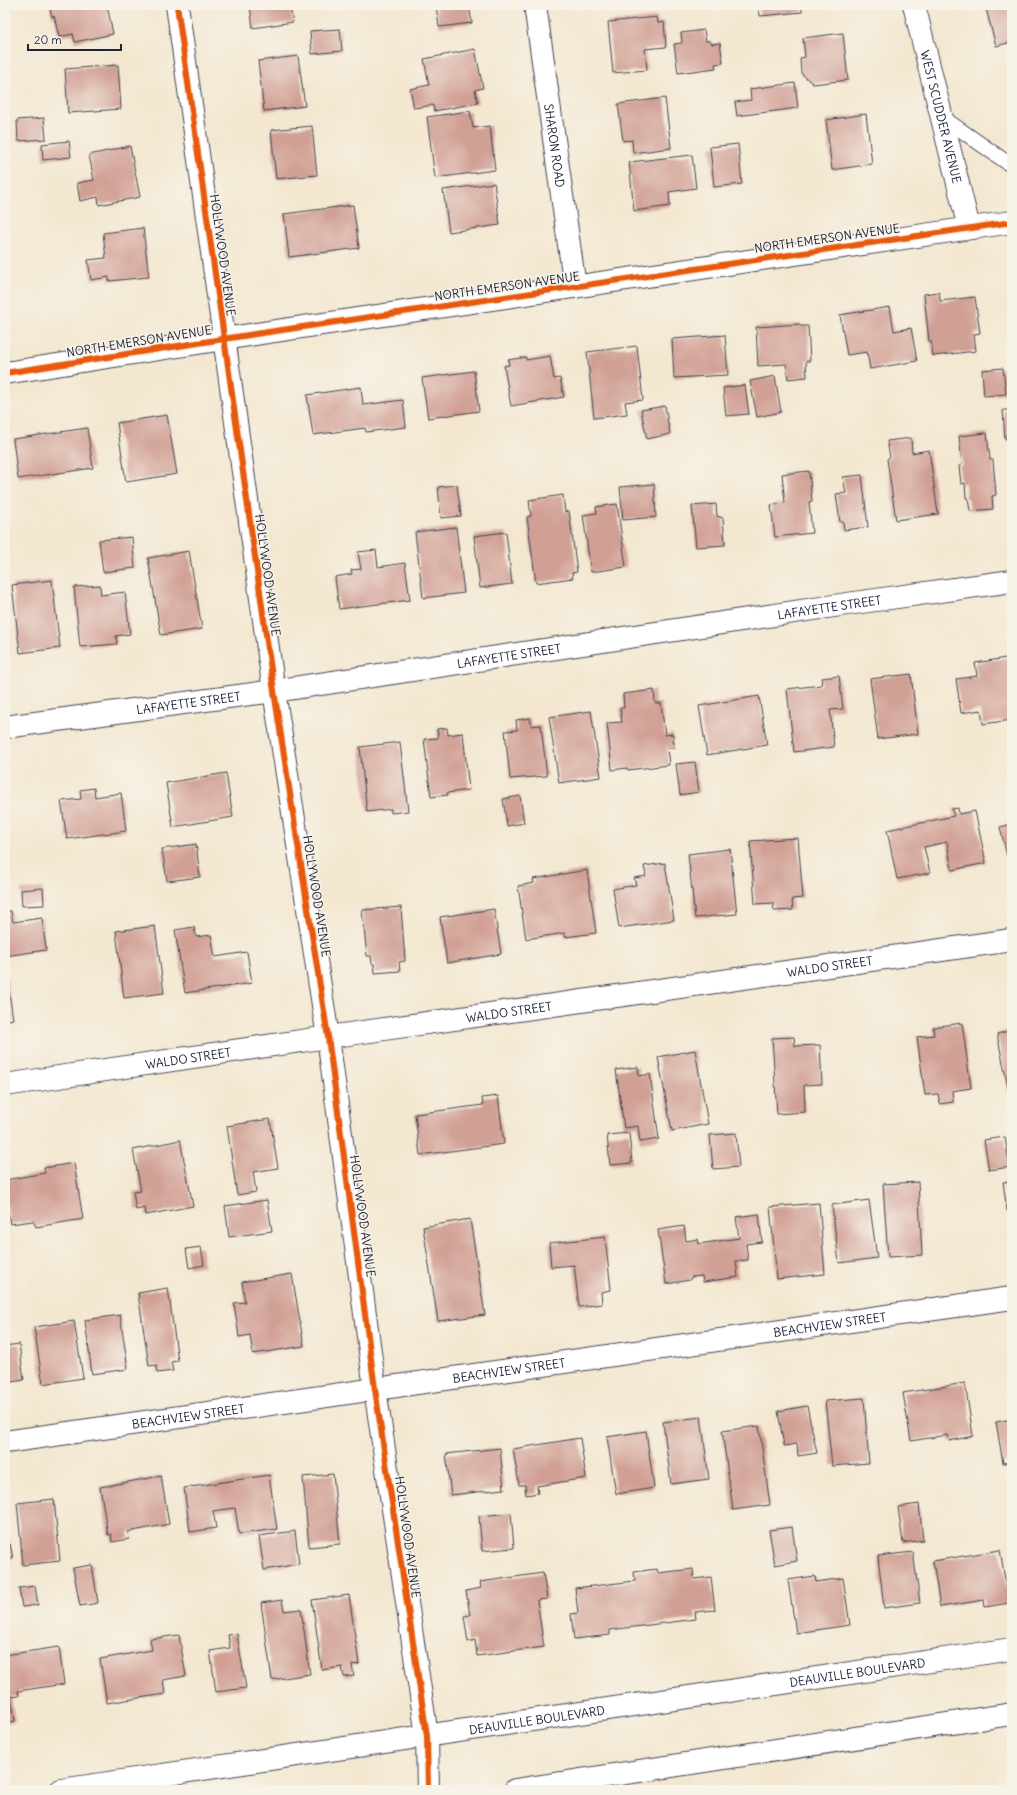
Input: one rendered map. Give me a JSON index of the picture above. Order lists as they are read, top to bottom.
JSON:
{
  "streets": {
    "street": [
      "WEST SCUDDER AVENUE",
      "SHARON ROAD",
      "NORTH EMERSON AVENUE",
      "HOLLYWOOD AVENUE",
      "LAFAYETTE STREET",
      "WALDO STREET",
      "BEACHVIEW STREET",
      "DEAUVILLE BOULEVARD"
    ]
  },
  "crossings": [
    ["WEST SCUDDER AVENUE", "NORTH EMERSON AVENUE"],
    ["SHARON ROAD", "NORTH EMERSON AVENUE"],
    ["NORTH EMERSON AVENUE", "HOLLYWOOD AVENUE"],
    ["HOLLYWOOD AVENUE", "LAFAYETTE STREET"],
    ["HOLLYWOOD AVENUE", "WALDO STREET"],
    ["HOLLYWOOD AVENUE", "BEACHVIEW STREET"],
    ["HOLLYWOOD AVENUE", "DEAUVILLE BOULEVARD"]
  ],
  "scale_bar": "20 m"
}
